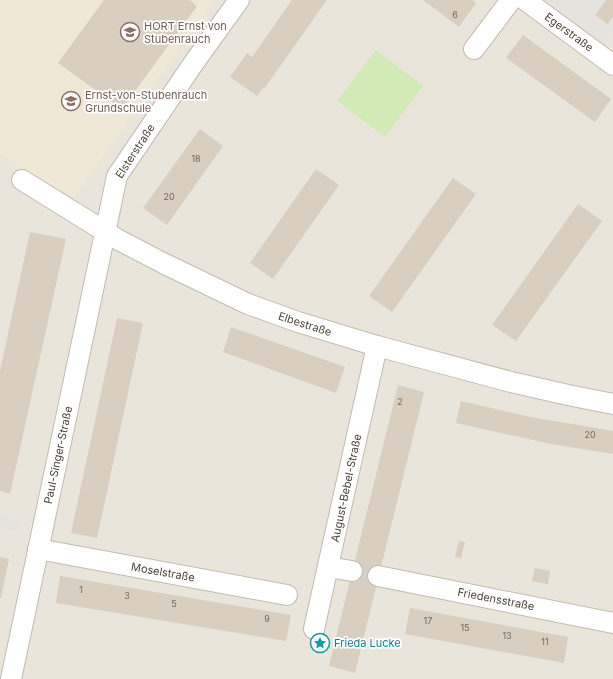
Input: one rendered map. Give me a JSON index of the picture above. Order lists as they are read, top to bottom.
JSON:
{
  "streets": {
    "street": [
      "Egerstraße",
      "Elsterstraße",
      "Elbestraße",
      "Paul-Singer-Straße",
      "August-Bebel-Straße",
      "Moselstraße",
      "Friedensstraße"
    ]
  },
  "crossings": [
    ["Elsterstraße", "Elbestraße"],
    ["Elsterstraße", "Paul-Singer-Straße"],
    ["Elbestraße", "Paul-Singer-Straße"],
    ["Elbestraße", "August-Bebel-Straße"],
    ["Paul-Singer-Straße", "Moselstraße"]
  ],
  "places": {
    "school or university": ["HORT Ernst von Stubenrauch", "Ernst-von-Stubenrauch Grundschule"],
    "place": ["Frieda Lucke"]
  },
  "house_numbers": [
    "6",
    "18",
    "20",
    "2",
    "20",
    "1",
    "3",
    "5",
    "9",
    "17",
    "15",
    "13",
    "11"
  ]
}
